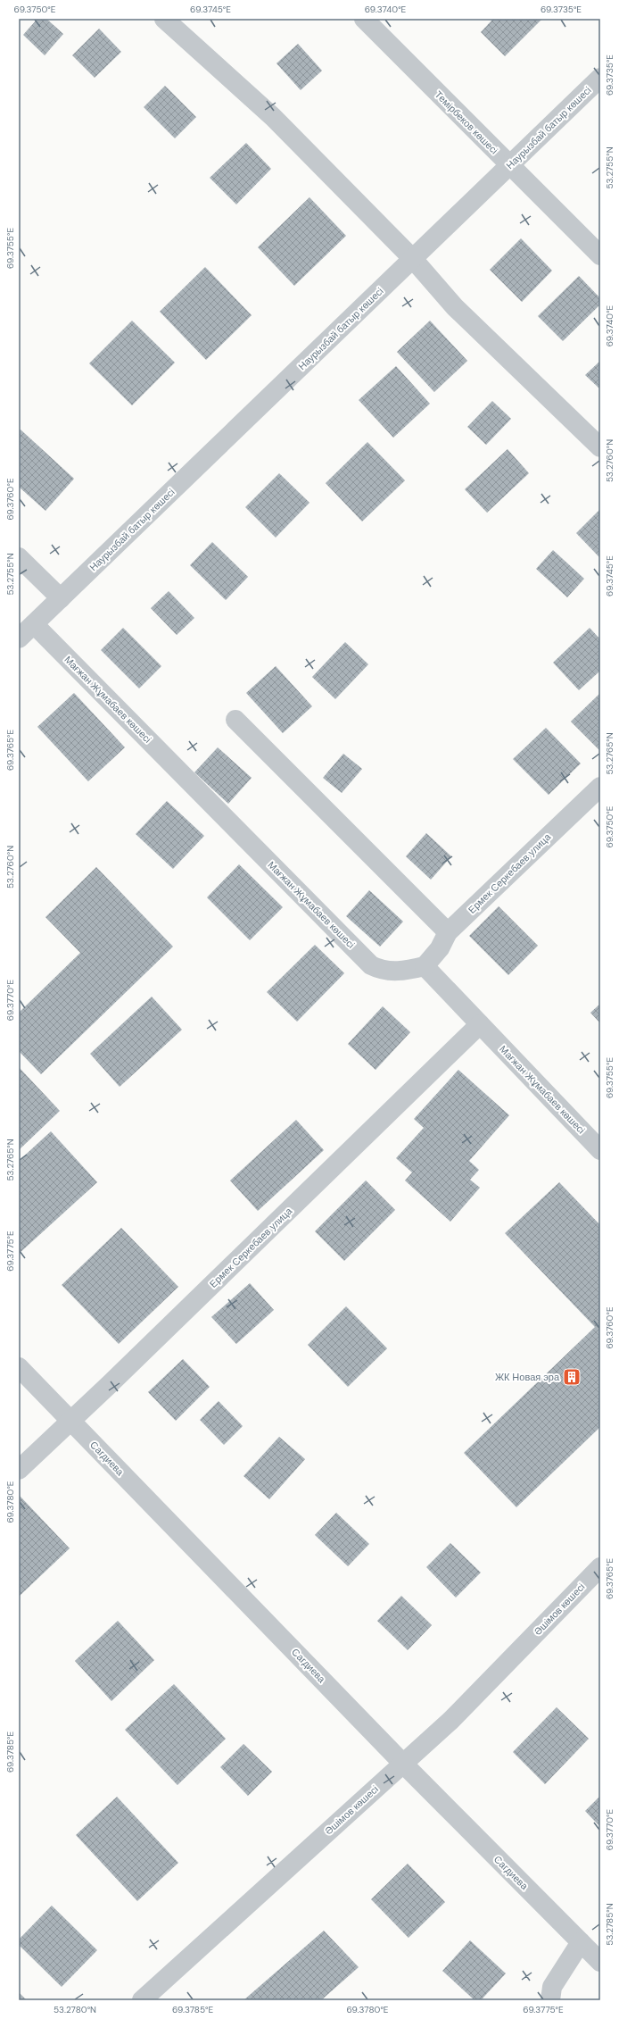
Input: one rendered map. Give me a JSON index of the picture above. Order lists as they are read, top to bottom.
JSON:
{
  "streets": {
    "street": [
      "Темірбеков көшесі",
      "Наурызбай батыр көшесі",
      "Мағжан Жұмабаев көшесі",
      "Ермек Серкебаев улица",
      "Сагдиева",
      "Әшімов көшесі"
    ]
  },
  "crossings": [
    ["Темірбеков көшесі", "Наурызбай батыр көшесі"],
    ["Наурызбай батыр көшесі", "Мағжан Жұмабаев көшесі"],
    ["Мағжан Жұмабаев көшесі", "Ермек Серкебаев улица"],
    ["Ермек Серкебаев улица", "Сагдиева"],
    ["Сагдиева", "Әшімов көшесі"]
  ],
  "places": {
    "building": ["ЖК Новая эра"]
  },
  "coordinates": [
    "69.3750°E",
    "69.3745°E",
    "69.3740°E",
    "69.3735°E",
    "53.2755°N",
    "69.3755°E",
    "53.2760°N",
    "69.3760°E",
    "69.3765°E",
    "53.2765°N",
    "69.3770°E",
    "69.3775°E",
    "69.3780°E",
    "69.3785°E",
    "53.2785°N",
    "53.2780°N"
  ]
}
